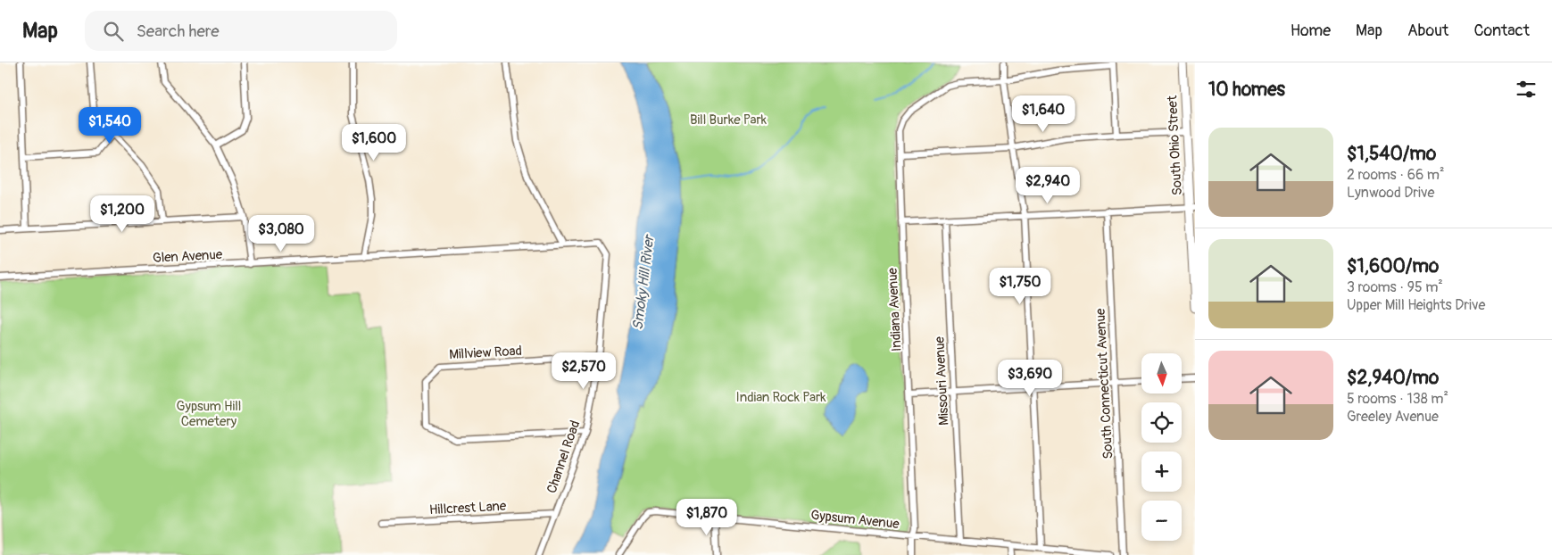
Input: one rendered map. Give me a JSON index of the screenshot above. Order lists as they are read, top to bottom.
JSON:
{
  "streets": {
    "main road": ["South Ohio Street"],
    "street": [
      "Glen Avenue",
      "Indiana Avenue",
      "Millview Road",
      "Missouri Avenue",
      "South Connecticut Avenue",
      "Channel Road",
      "Hillcrest Lane",
      "Gypsum Avenue"
    ]
  },
  "crossings": [
    ["Glen Avenue", "Channel Road"],
    ["Indiana Avenue", "Gypsum Avenue"],
    ["Millview Road", "Channel Road"],
    ["Missouri Avenue", "Gypsum Avenue"],
    ["Channel Road", "Hillcrest Lane"]
  ],
  "water": ["Smoky Hill River"],
  "parks": ["Bill Burke Park", "Indian Rock Park", "Gypsum Hill Cemetery"],
  "north": "bottom",
  "page": {
    "header": "Map",
    "search": "Search here",
    "nav": [
      "Home",
      "Map",
      "About",
      "Contact"
    ],
    "heading": "10 homes",
    "price": [
      "$1,640",
      "$1,540",
      "$1,600",
      "$2,940",
      "$1,200",
      "$3,080",
      "$1,750",
      "$2,570",
      "$3,690",
      "$1,870"
    ],
    "list": [
      {
        "name": "$1,540/mo",
        "note": "2 rooms · 66 m² · Lynwood Drive"
      },
      {
        "name": "$1,600/mo",
        "note": "3 rooms · 95 m² · Upper Mill Heights Drive"
      },
      {
        "name": "$2,940/mo",
        "note": "5 rooms · 138 m² · Greeley Avenue"
      }
    ],
    "map_buttons": ["+", "−"]
  }
}
